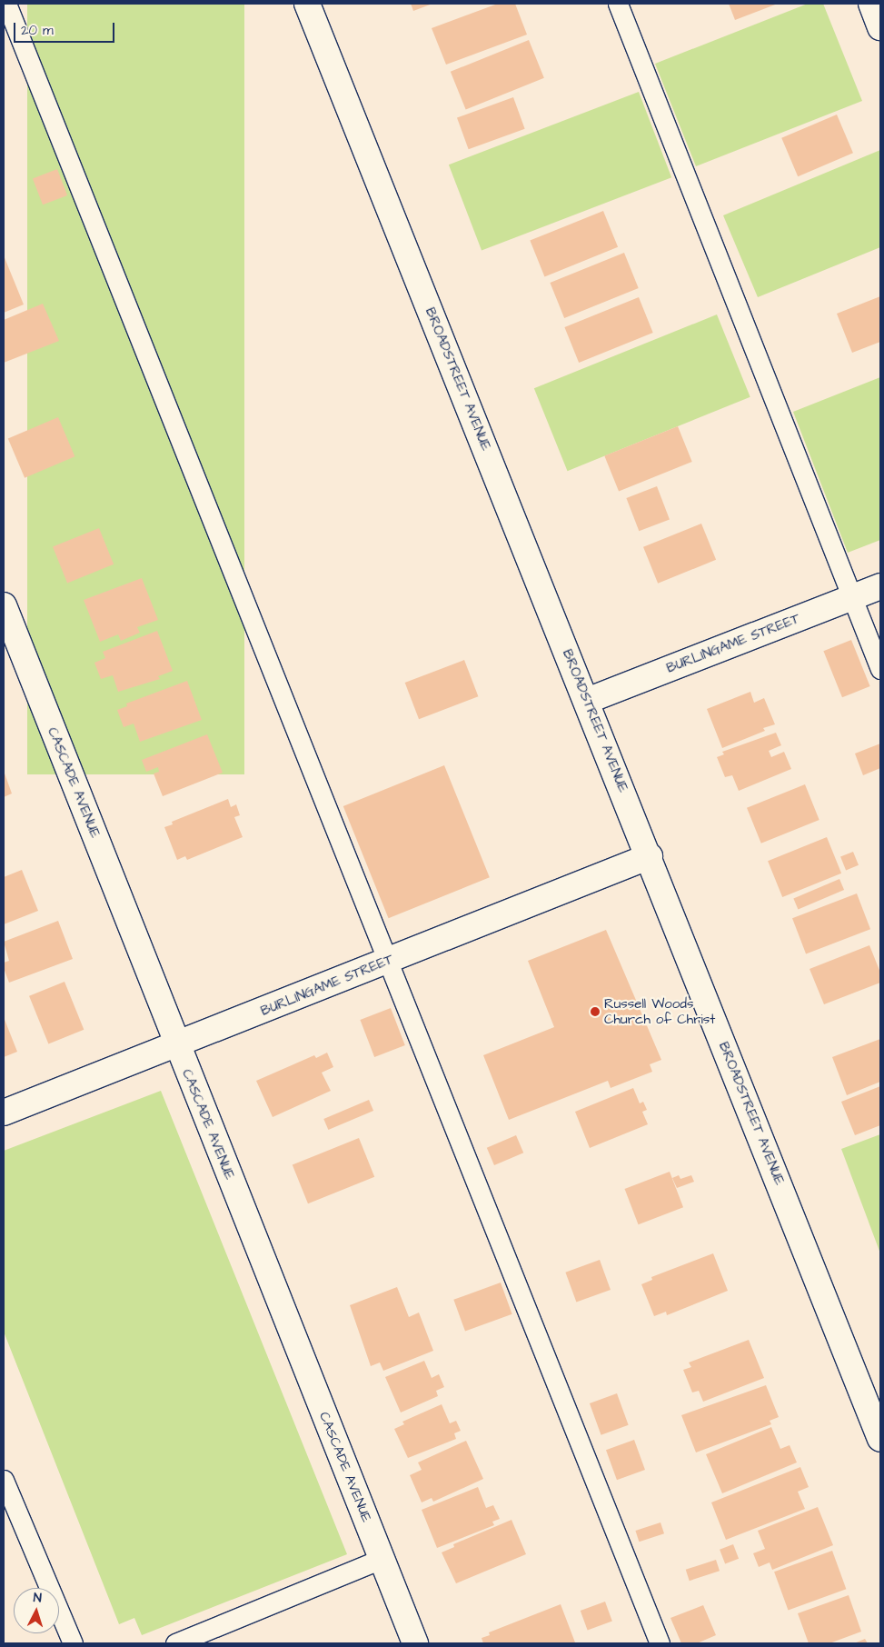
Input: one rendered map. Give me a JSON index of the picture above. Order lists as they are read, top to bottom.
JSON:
{
  "streets": {
    "street": ["BROADSTREET AVENUE", "BURLINGAME STREET", "CASCADE AVENUE"]
  },
  "crossings": [
    ["BROADSTREET AVENUE", "BURLINGAME STREET"],
    ["BURLINGAME STREET", "CASCADE AVENUE"]
  ],
  "places": ["Russell Woods Church of Christ"],
  "scale_bar": "20 m",
  "north": "top"
}
